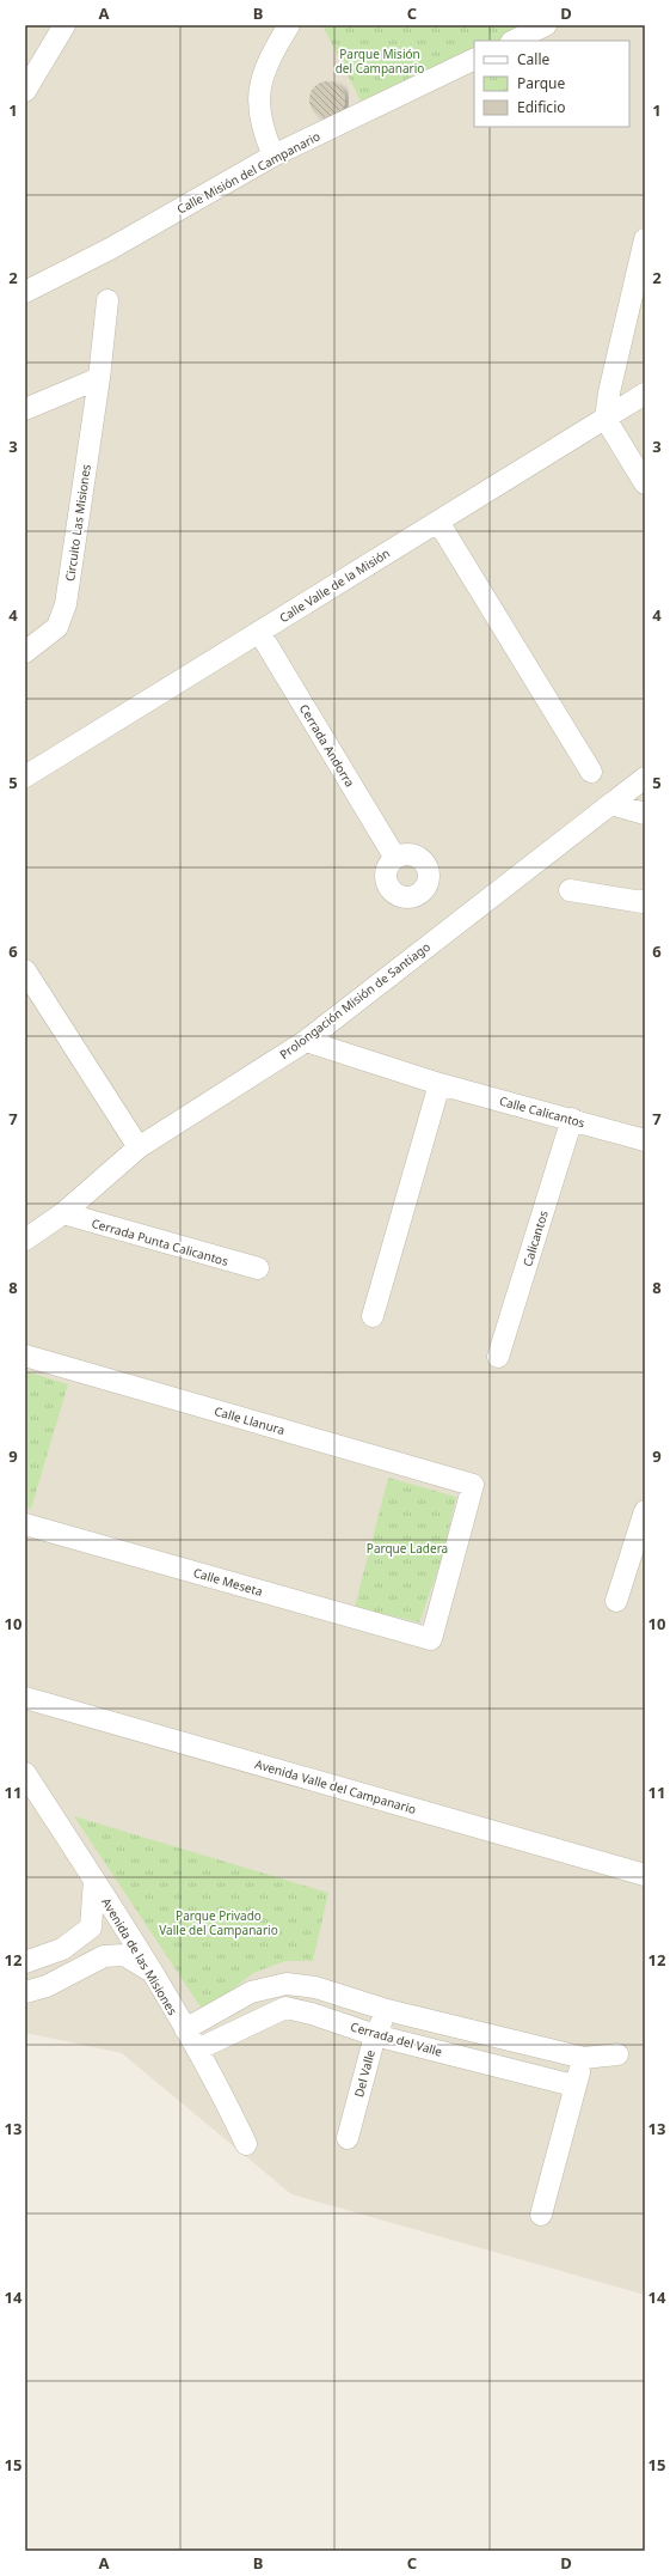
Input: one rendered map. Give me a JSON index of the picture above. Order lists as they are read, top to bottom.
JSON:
{
  "streets": {
    "street": [
      "Calle Misión del Campanario",
      "Circuito Las Misiones",
      "Calle Valle de la Misión",
      "Cerrada Andorra",
      "Prolongación Misión de Santiago",
      "Calle Calicantos",
      "Calicantos",
      "Cerrada Punta Calicantos",
      "Calle Llanura",
      "Calle Meseta",
      "Avenida Valle del Campanario",
      "Avenida de las Misiones",
      "Cerrada del Valle",
      "Del Valle"
    ]
  },
  "crossings": [
    ["Calle Valle de la Misión", "Cerrada Andorra"],
    ["Prolongación Misión de Santiago", "Calle Calicantos"],
    ["Prolongación Misión de Santiago", "Cerrada Punta Calicantos"],
    ["Calle Calicantos", "Calicantos"],
    ["Calle Llanura", "Calle Meseta"],
    ["Cerrada del Valle", "Del Valle"]
  ],
  "parks": ["Parque Misión del Campanario", "Parque Ladera", "Parque Privado Valle del Campanario"],
  "legend": ["Calle", "Parque", "Edificio"],
  "grid": {
    "columns": [
      "A",
      "B",
      "C",
      "D"
    ],
    "rows": [
      "1",
      "2",
      "3",
      "4",
      "5",
      "6",
      "7",
      "8",
      "9",
      "10",
      "11",
      "12",
      "13",
      "14",
      "15"
    ]
  }
}
